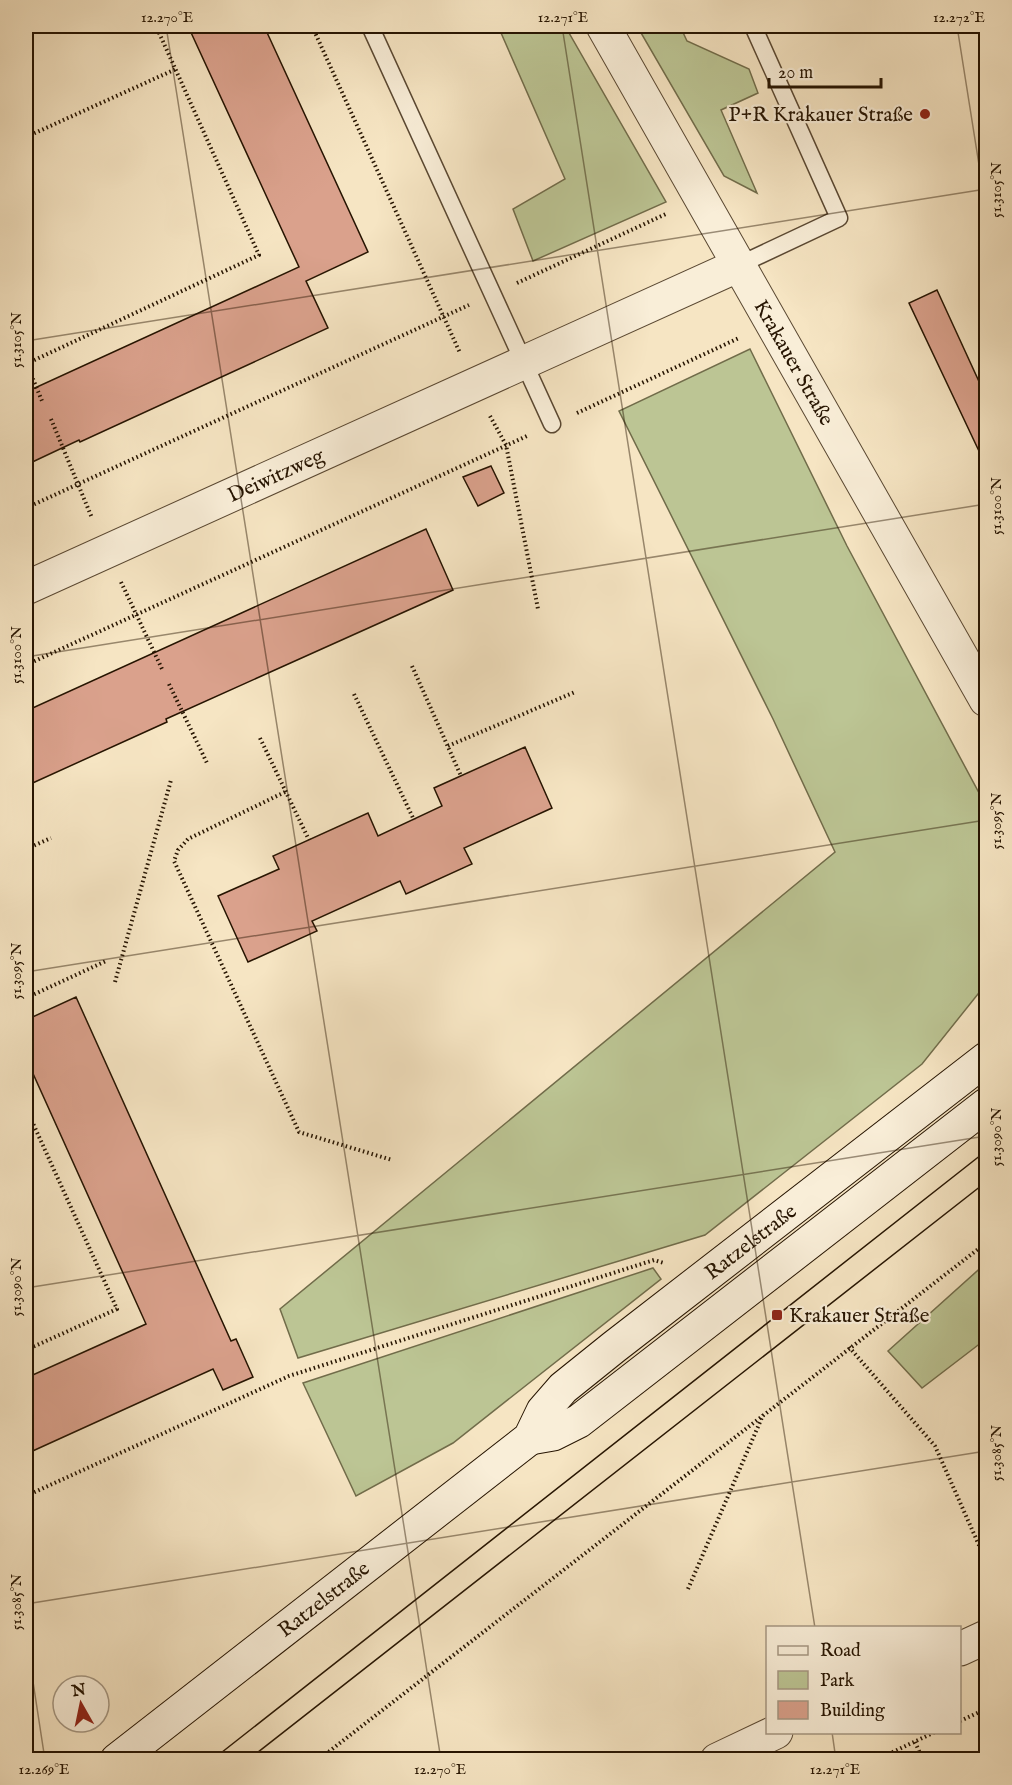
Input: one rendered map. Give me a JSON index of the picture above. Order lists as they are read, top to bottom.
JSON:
{
  "streets": {
    "street": ["Krakauer Straße", "Deiwitzweg", "Ratzelstraße"]
  },
  "crossings": [
    ["Krakauer Straße", "Deiwitzweg"]
  ],
  "places": {
    "other": ["P+R Krakauer Straße"],
    "transit": ["Krakauer Straße"]
  },
  "legend": ["Road", "Park", "Building"],
  "scale_bar": "20 m",
  "north": "top",
  "coordinates": [
    "12.270°E",
    "12.271°E",
    "12.272°E",
    "51.3105°N",
    "51.3100°N",
    "51.3095°N",
    "51.3090°N",
    "51.3085°N",
    "12.269°E"
  ]
}
